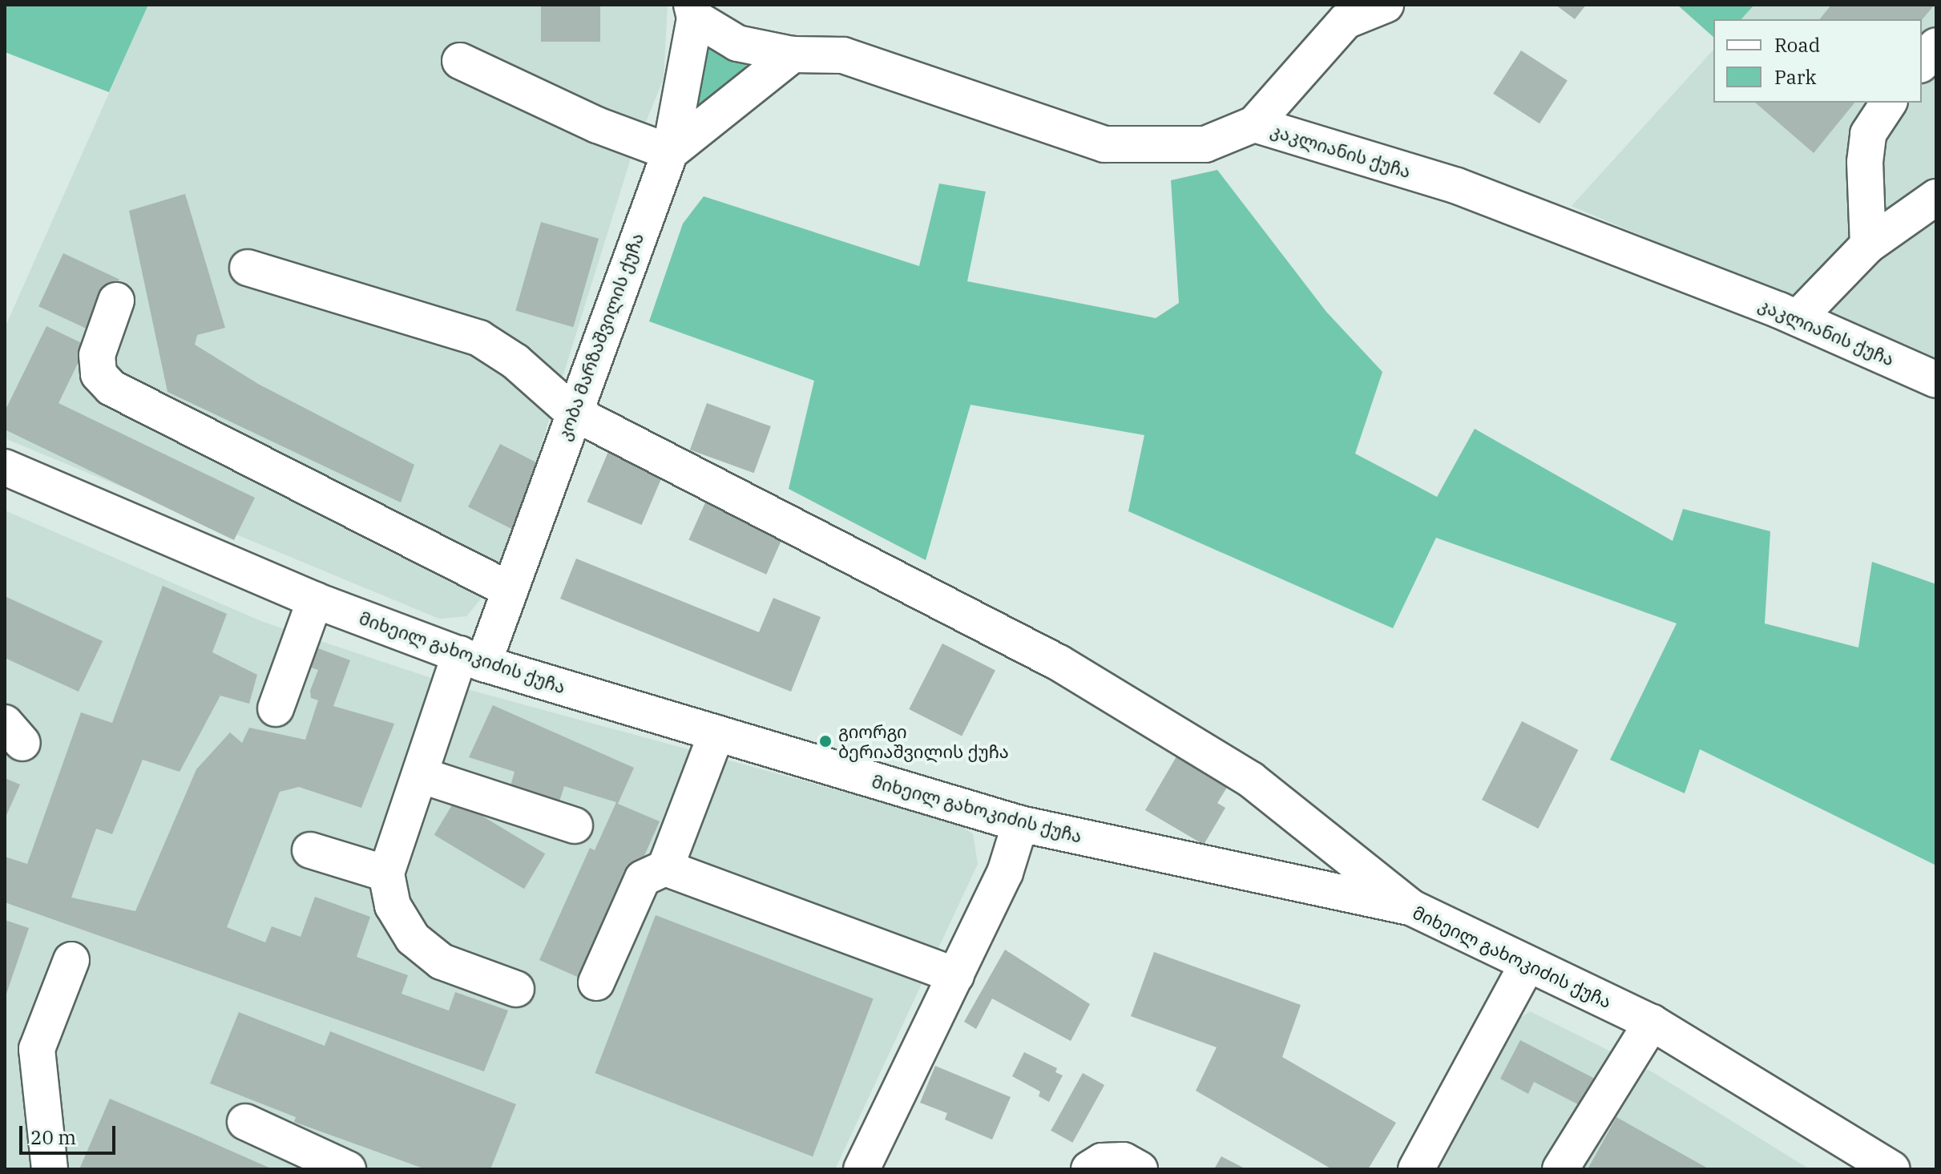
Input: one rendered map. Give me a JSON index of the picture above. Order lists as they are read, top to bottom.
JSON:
{
  "streets": {
    "street": ["კაკლიანის ქუჩა", "კობა მარზაშვილის ქუჩა", "მიხეილ გახოკიძის ქუჩა"]
  },
  "crossings": [
    ["კაკლიანის ქუჩა", "კობა მარზაშვილის ქუჩა"],
    ["კობა მარზაშვილის ქუჩა", "მიხეილ გახოკიძის ქუჩა"]
  ],
  "places": ["გიორგი ბერიაშვილის ქუჩა"],
  "legend": ["Road", "Park"],
  "scale_bar": "20 m"
}
